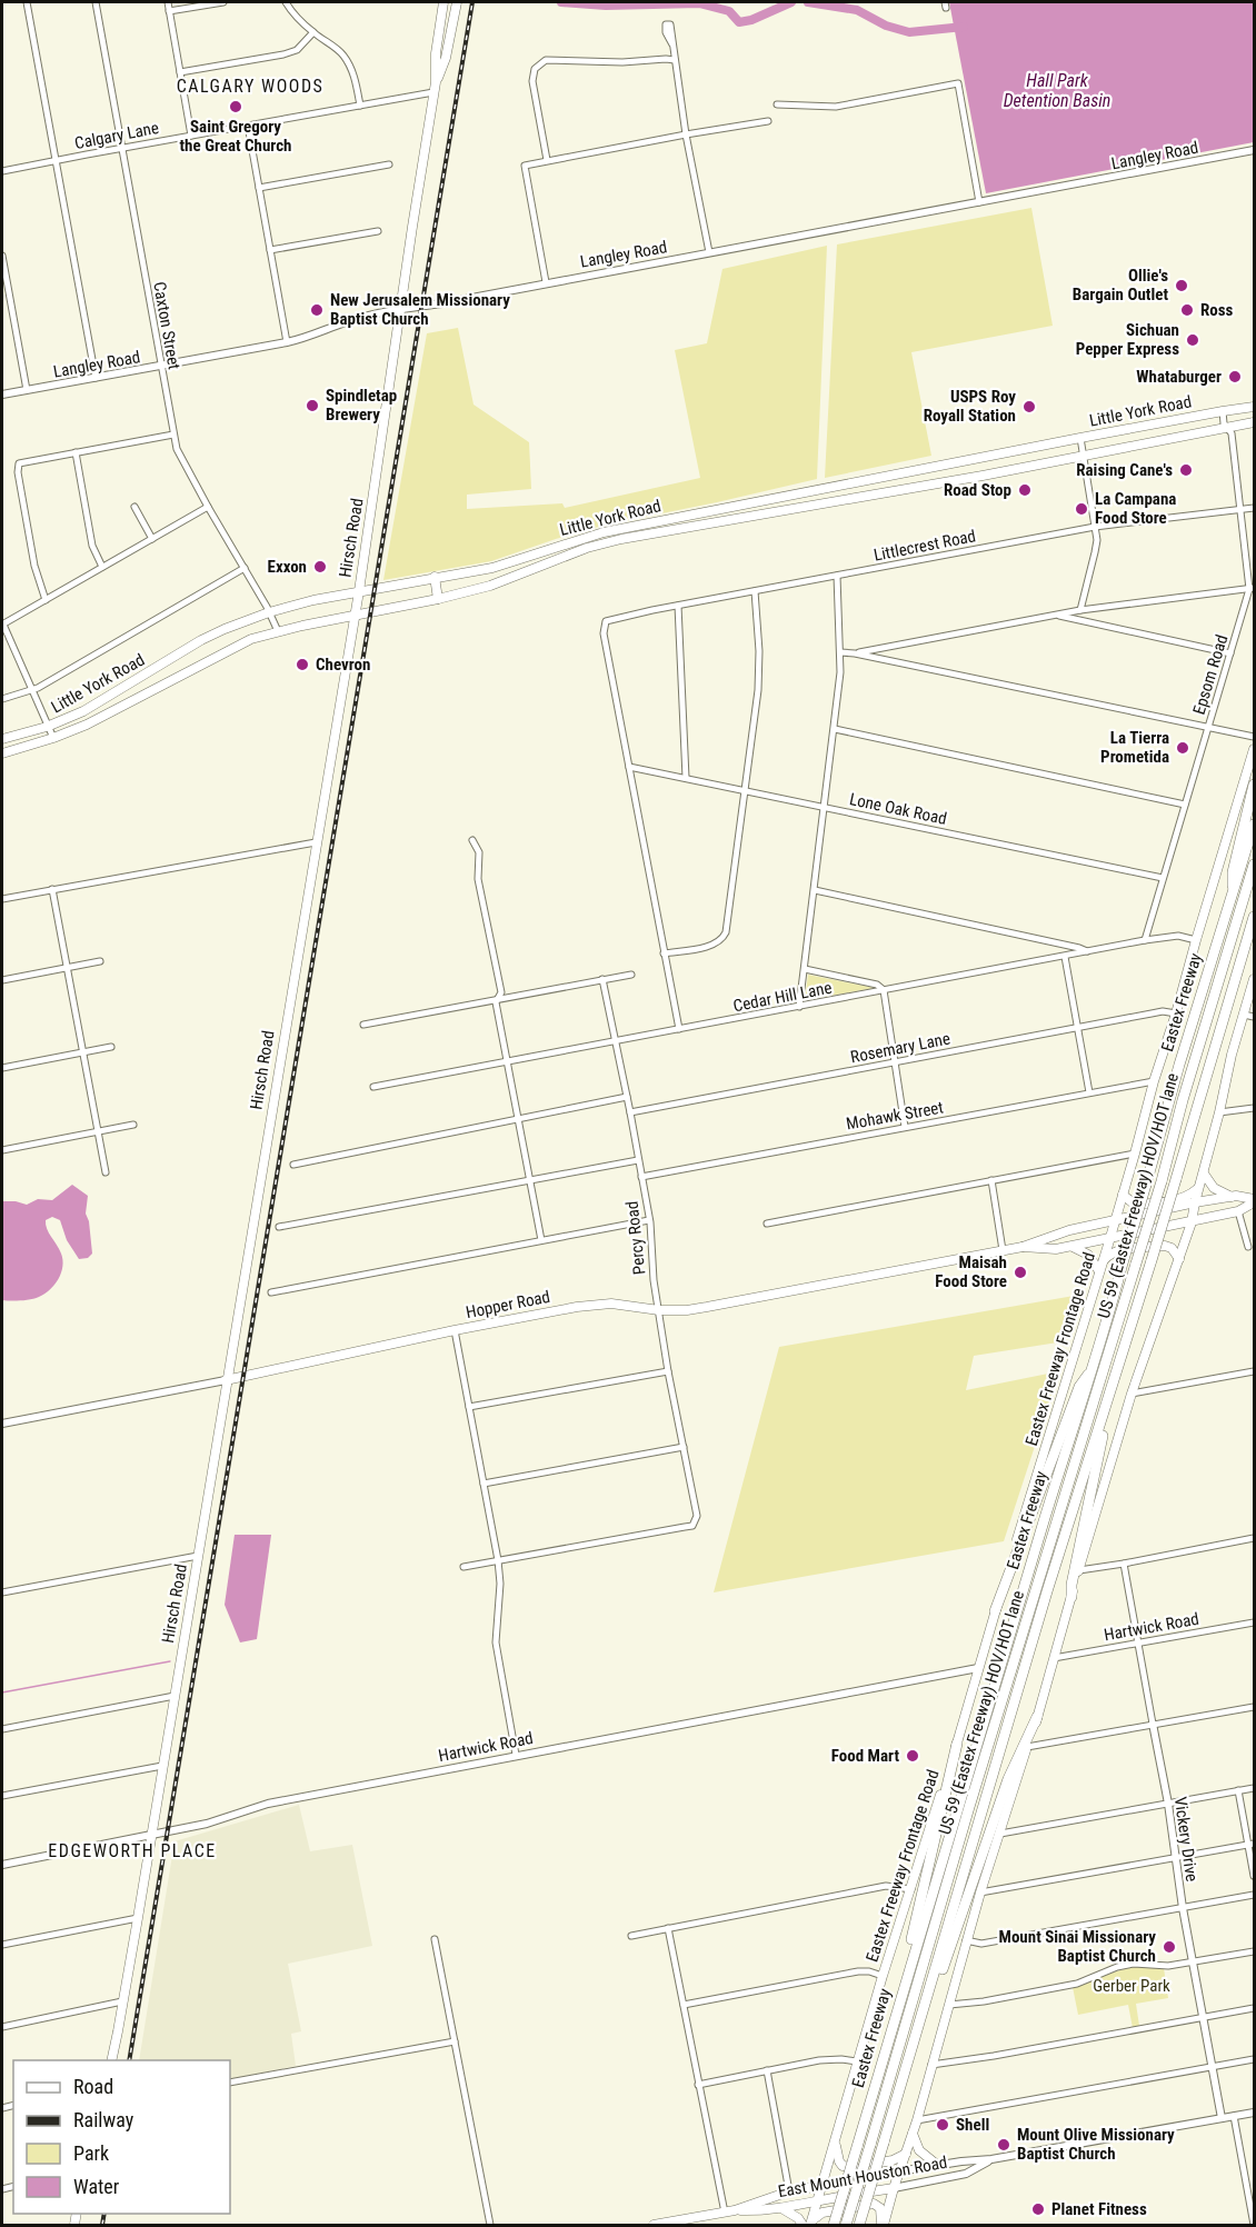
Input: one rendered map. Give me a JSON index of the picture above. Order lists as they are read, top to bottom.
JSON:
{
  "streets": {
    "highway": ["Eastex Freeway", "US 59 (Eastex Freeway) HOV/HOT lane"],
    "main road": [
      "Little York Road",
      "Hirsch Road",
      "Hopper Road",
      "Eastex Freeway Frontage Road",
      "East Mount Houston Road"
    ],
    "street": [
      "Calgary Lane",
      "Langley Road",
      "Caxton Street",
      "Littlecrest Road",
      "Epsom Road",
      "Lone Oak Road",
      "Cedar Hill Lane",
      "Rosemary Lane",
      "Mohawk Street",
      "Percy Road",
      "Hartwick Road",
      "Vickery Drive"
    ]
  },
  "crossings": [
    ["Calgary Lane", "Caxton Street"],
    ["Calgary Lane", "Hirsch Road"],
    ["Langley Road", "Caxton Street"],
    ["Langley Road", "Hirsch Road"],
    ["Caxton Street", "Little York Road"],
    ["Little York Road", "Hirsch Road"],
    ["Little York Road", "Epsom Road"],
    ["Hirsch Road", "Hopper Road"],
    ["Hirsch Road", "Hartwick Road"],
    ["Littlecrest Road", "Epsom Road"],
    ["Littlecrest Road", "Lone Oak Road"],
    ["Epsom Road", "Lone Oak Road"],
    ["Epsom Road", "Cedar Hill Lane"],
    ["Cedar Hill Lane", "Percy Road"],
    ["Cedar Hill Lane", "Eastex Freeway Frontage Road"],
    ["Rosemary Lane", "Percy Road"],
    ["Rosemary Lane", "Eastex Freeway Frontage Road"],
    ["Mohawk Street", "Percy Road"],
    ["Mohawk Street", "Eastex Freeway Frontage Road"],
    ["Percy Road", "Hopper Road"],
    ["Hopper Road", "Eastex Freeway Frontage Road"],
    ["Eastex Freeway Frontage Road", "Hartwick Road"],
    ["Eastex Freeway Frontage Road", "East Mount Houston Road"],
    ["Hartwick Road", "Vickery Drive"],
    ["Vickery Drive", "East Mount Houston Road"]
  ],
  "districts": ["CALGARY WOODS", "EDGEWORTH PLACE"],
  "water": ["Hall Park Detention Basin"],
  "parks": ["Gerber Park"],
  "places": [
    "Saint Gregory the Great Church",
    "Ollie's Bargain Outlet",
    "New Jerusalem Missionary Baptist Church",
    "Ross",
    "Sichuan Pepper Express",
    "Whataburger",
    "Spindletap Brewery",
    "USPS Roy Royall Station",
    "Raising Cane's",
    "Road Stop",
    "La Campana Food Store",
    "Exxon",
    "Chevron",
    "La Tierra Prometida",
    "Maisah Food Store",
    "Food Mart",
    "Mount Sinai Missionary Baptist Church",
    "Shell",
    "Mount Olive Missionary Baptist Church",
    "Planet Fitness"
  ],
  "legend": [
    "Road",
    "Railway",
    "Park",
    "Water"
  ]
}
